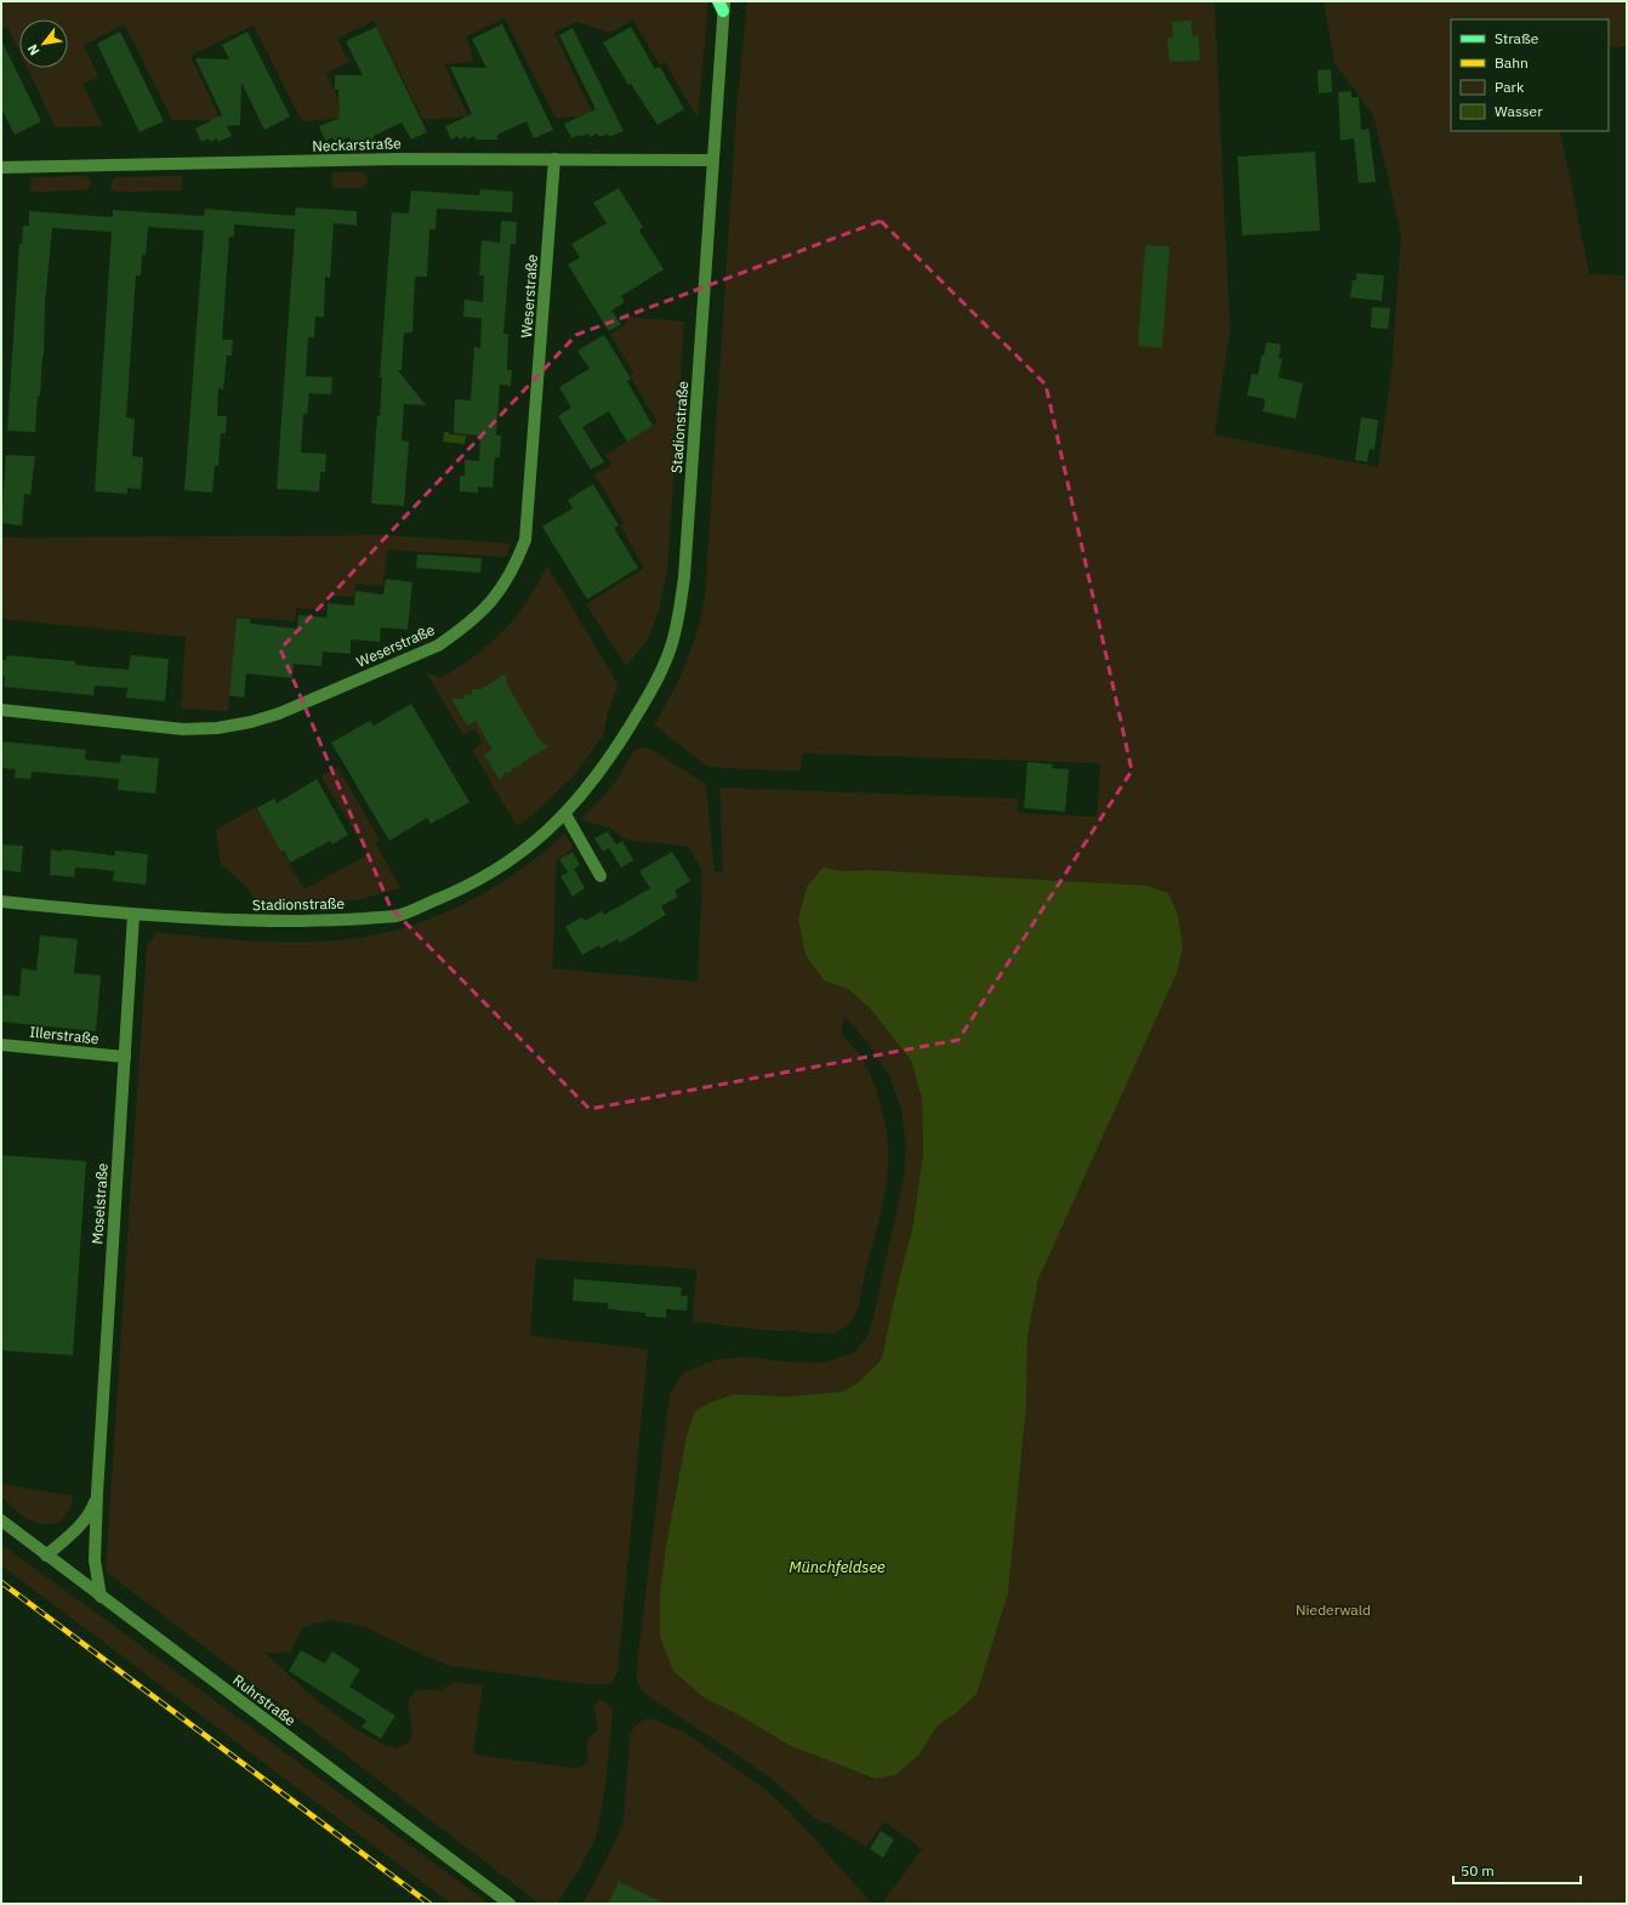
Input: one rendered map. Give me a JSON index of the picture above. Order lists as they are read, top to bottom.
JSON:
{
  "streets": {
    "street": [
      "Neckarstraße",
      "Weserstraße",
      "Stadionstraße",
      "Illerstraße",
      "Moselstraße",
      "Ruhrstraße"
    ]
  },
  "crossings": [
    ["Neckarstraße", "Weserstraße"],
    ["Neckarstraße", "Stadionstraße"],
    ["Stadionstraße", "Moselstraße"],
    ["Illerstraße", "Moselstraße"],
    ["Moselstraße", "Ruhrstraße"]
  ],
  "water": ["Münchfeldsee"],
  "parks": ["Niederwald"],
  "legend": [
    "Straße",
    "Bahn",
    "Park",
    "Wasser"
  ],
  "scale_bar": "50 m",
  "north": "bottom left"
}
